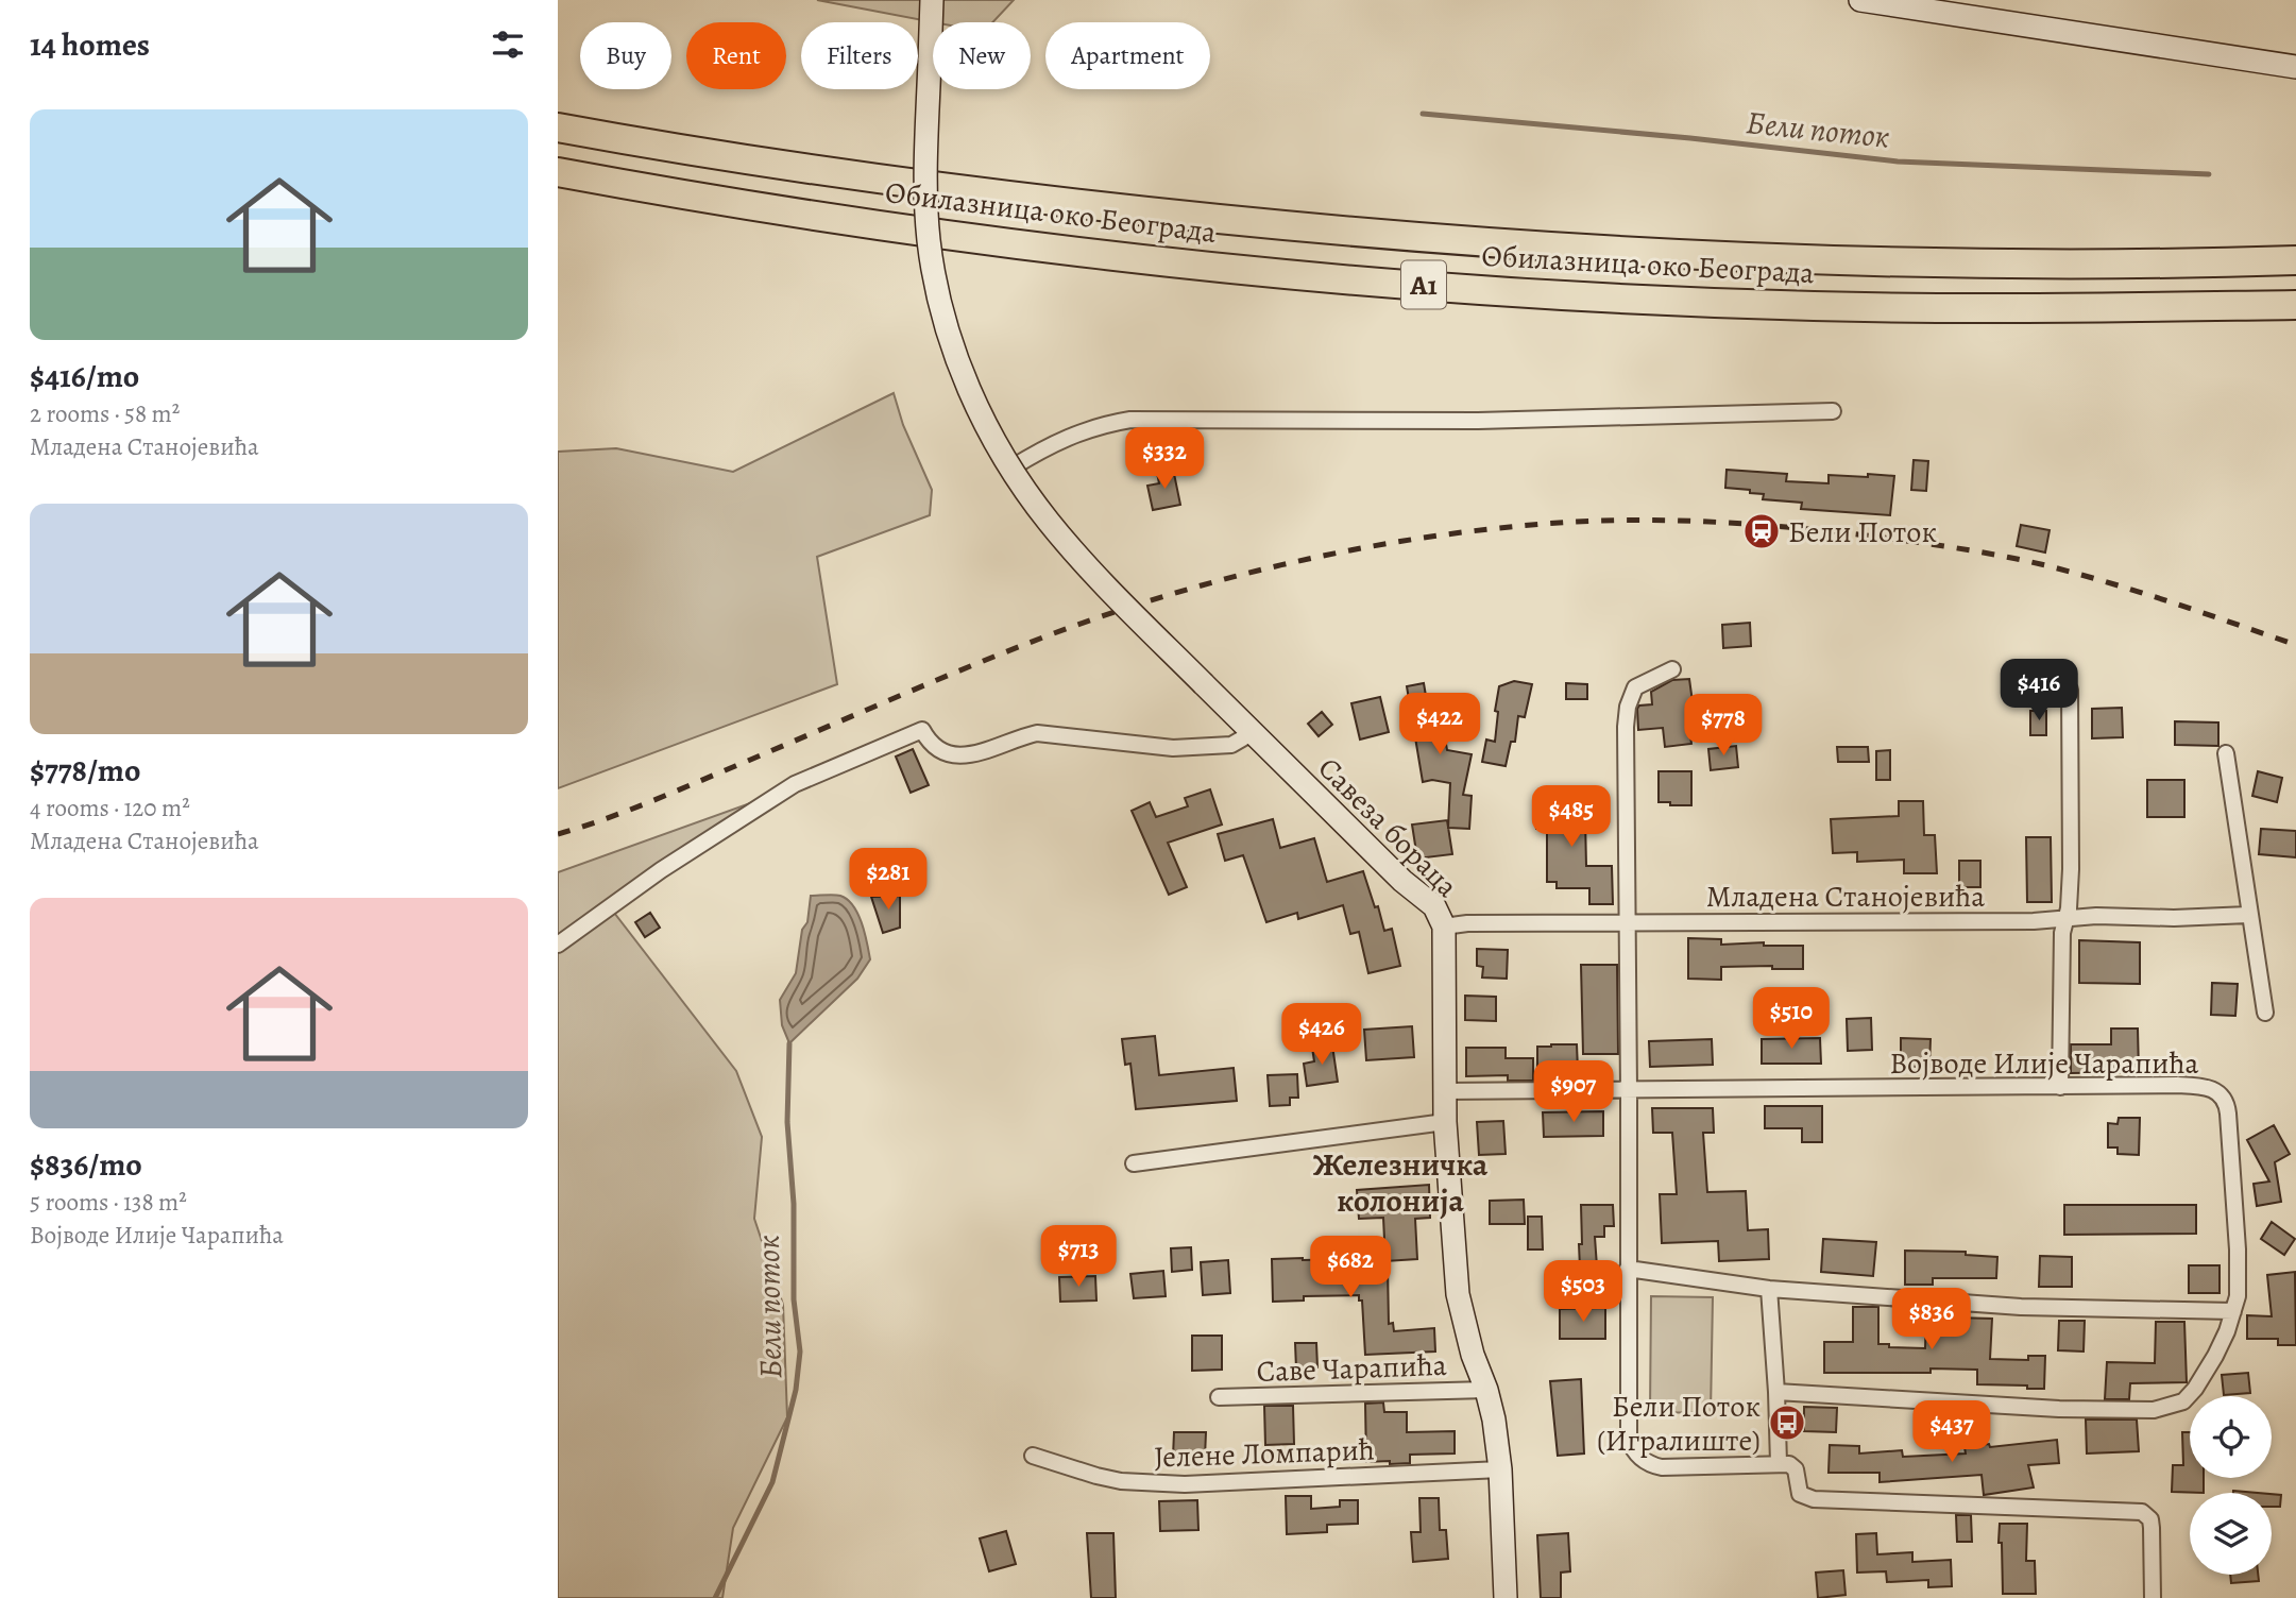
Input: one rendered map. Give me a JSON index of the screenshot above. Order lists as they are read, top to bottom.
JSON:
{
  "streets": {
    "highway": ["Обилазница око Београда", "A1"],
    "street": [
      "Савеза бораца",
      "Младена Станојевића",
      "Војводе Илије Чарапића",
      "Саве Чарапића",
      "Јелене Ломпарић"
    ]
  },
  "crossings": [
    ["Савеза бораца", "Младена Станојевића"],
    ["Савеза бораца", "Војводе Илије Чарапића"],
    ["Савеза бораца", "Саве Чарапића"],
    ["Савеза бораца", "Јелене Ломпарић"]
  ],
  "districts": ["Железничка колонија"],
  "water": ["Бели поток"],
  "places": {
    "station": ["Бели Поток"],
    "bus stop": ["Бели Поток (Игралиште)"]
  },
  "page": {
    "heading": "14 homes",
    "chip": [
      "Buy",
      "Rent",
      "Filters",
      "New",
      "Apartment"
    ],
    "list": [
      {
        "name": "$416/mo",
        "note": "2 rooms · 58 m² · Младена Станојевића"
      },
      {
        "name": "$778/mo",
        "note": "4 rooms · 120 m² · Младена Станојевића"
      },
      {
        "name": "$836/mo",
        "note": "5 rooms · 138 m² · Војводе Илије Чарапића"
      }
    ],
    "price": [
      "$332",
      "$416",
      "$422",
      "$778",
      "$485",
      "$281",
      "$510",
      "$426",
      "$907",
      "$713",
      "$682",
      "$503",
      "$836",
      "$437"
    ]
  }
}
